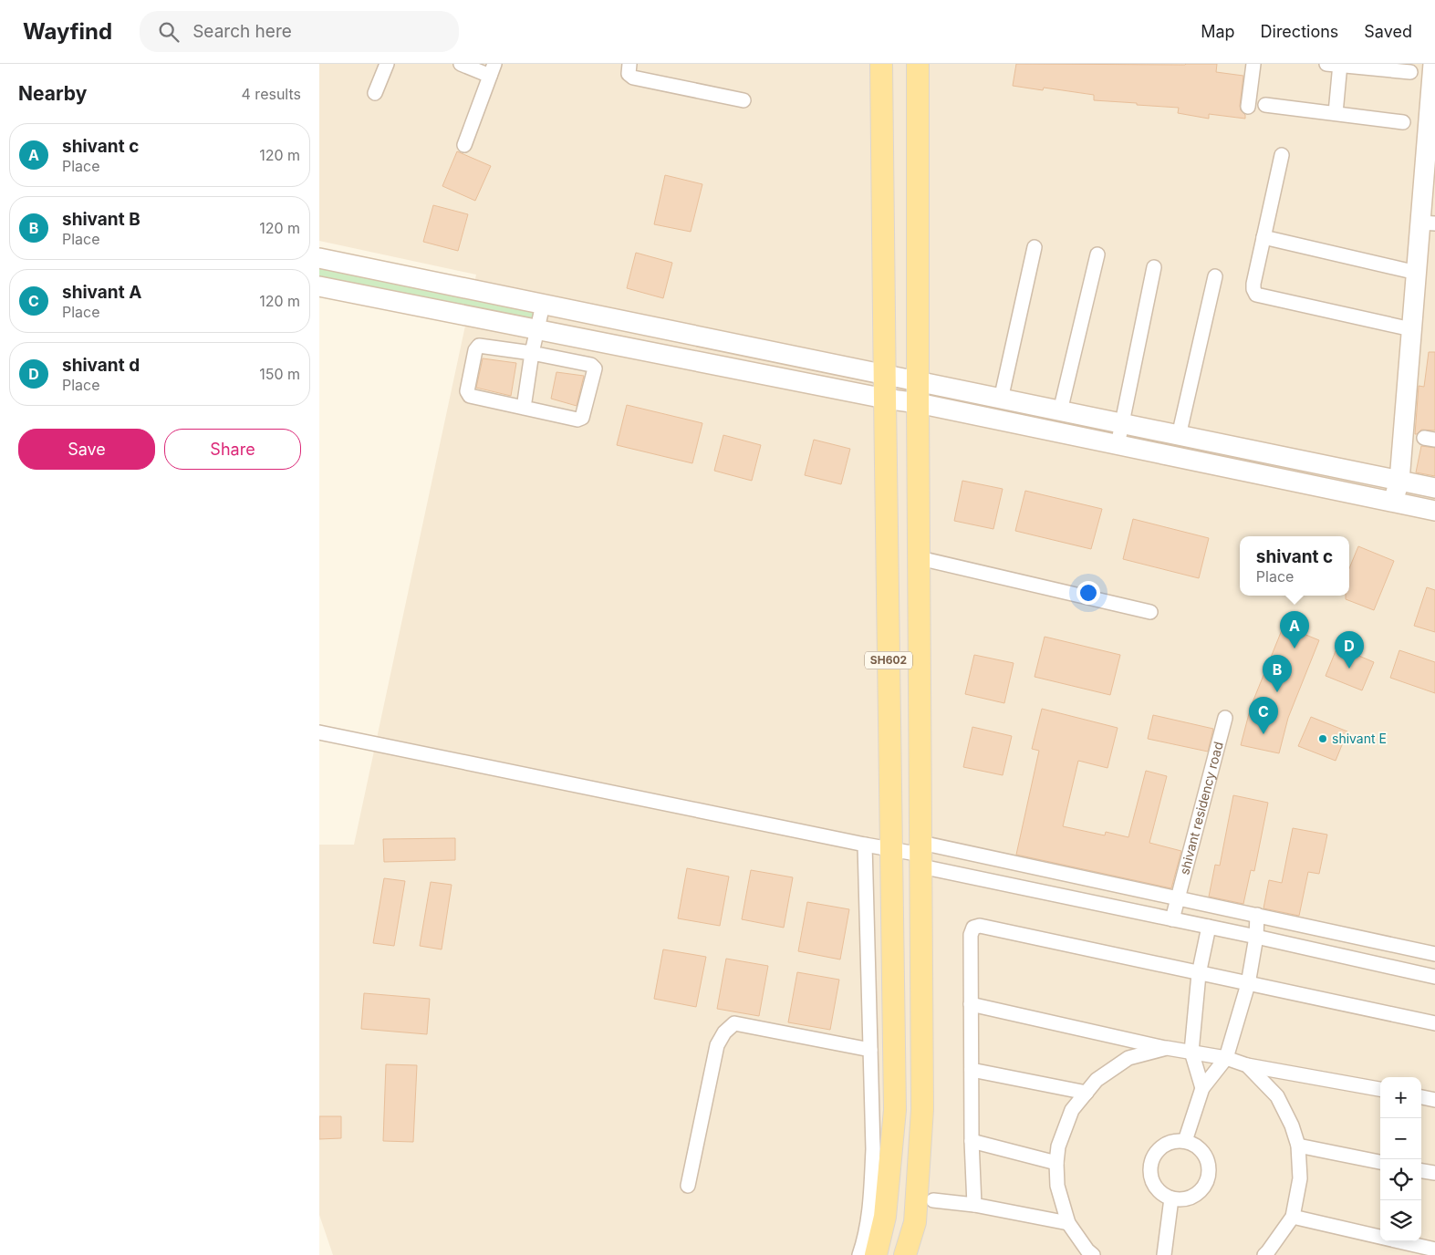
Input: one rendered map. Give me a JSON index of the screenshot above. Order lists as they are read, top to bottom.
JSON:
{
  "streets": {
    "main road": ["SH602"],
    "street": ["shivant residency road"]
  },
  "places": ["shivant E"],
  "page": {
    "header": "Wayfind",
    "search": "Search here",
    "nav": ["Map", "Directions", "Saved"],
    "heading": ["Nearby", "4 results"],
    "list": [
      {
        "mark": "A",
        "name": "shivant c",
        "note": "Place",
        "value": "120 m"
      },
      {
        "mark": "B",
        "name": "shivant B",
        "note": "Place",
        "value": "120 m"
      },
      {
        "mark": "C",
        "name": "shivant A",
        "note": "Place",
        "value": "120 m"
      },
      {
        "mark": "D",
        "name": "shivant d",
        "note": "Place",
        "value": "150 m"
      }
    ],
    "buttons": ["Save", "Share"],
    "popup": ["shivant c", "Place"],
    "pins": [
      "A",
      "D",
      "B",
      "C"
    ],
    "map_buttons": ["+", "−"]
  }
}
